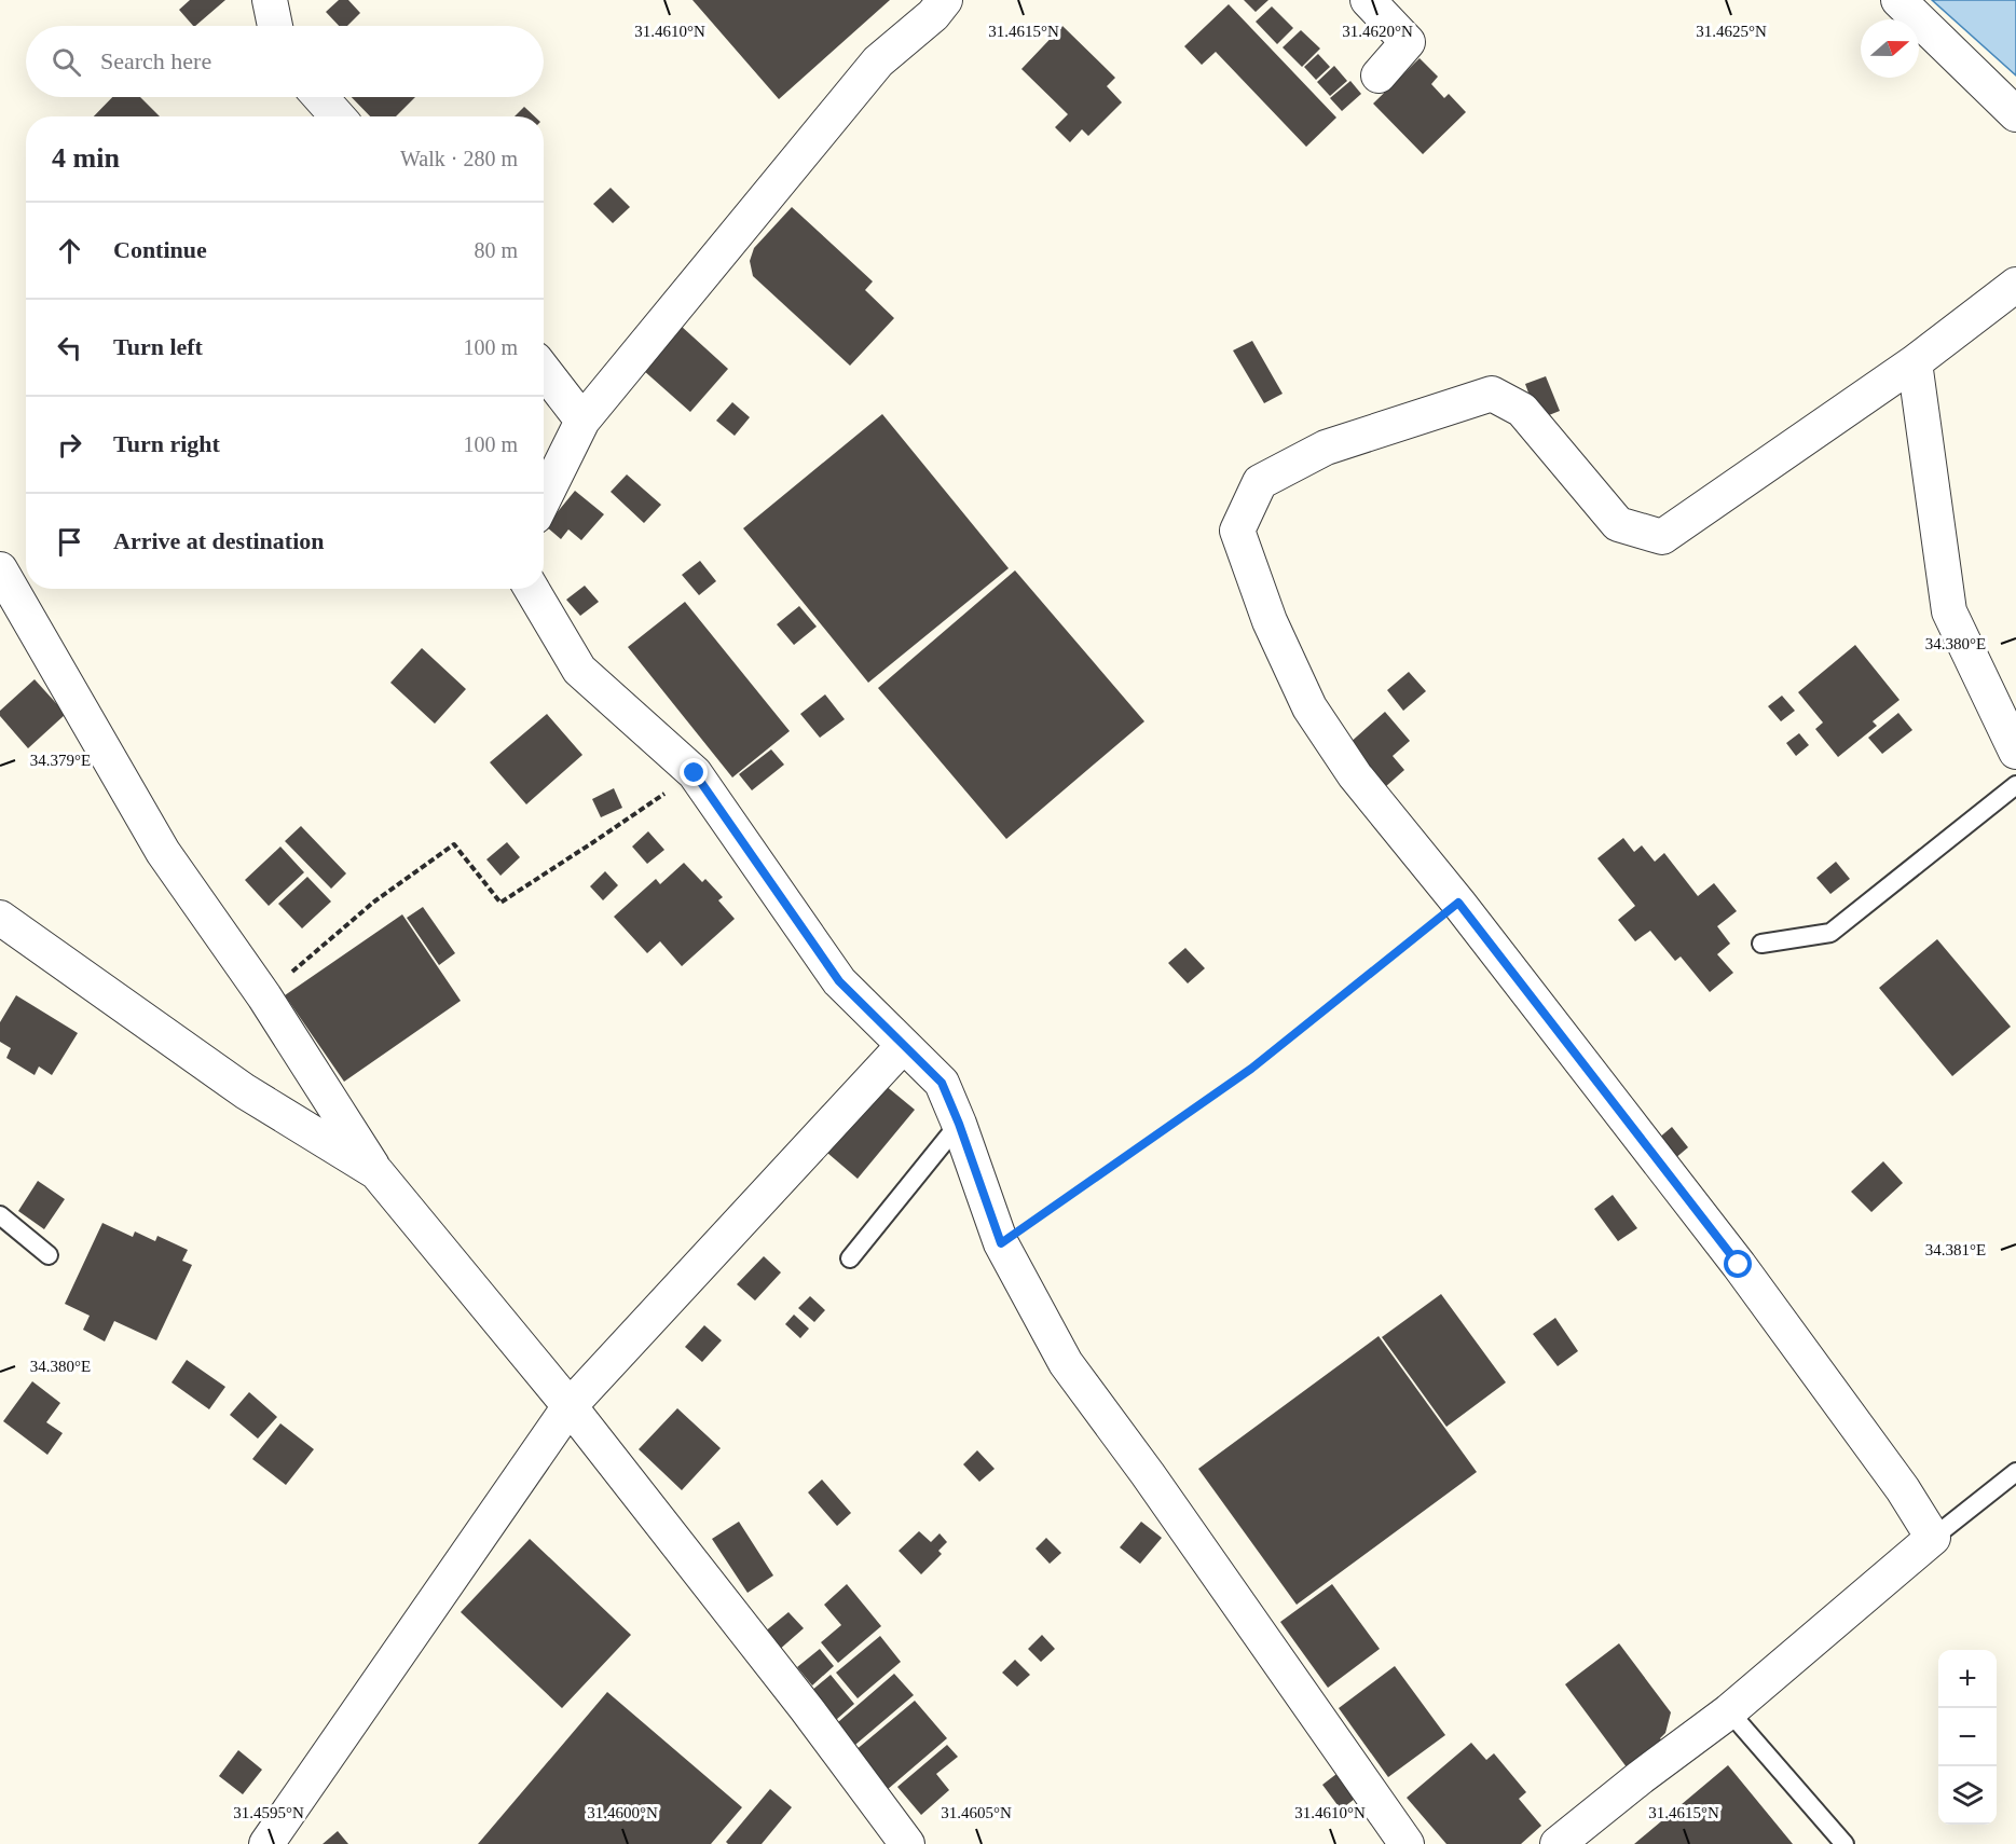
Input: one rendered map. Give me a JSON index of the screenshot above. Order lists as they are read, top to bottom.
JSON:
{
  "north": "right",
  "page": {
    "search": "Search here",
    "heading": ["4 min", "Walk · 280 m"],
    "list": [
      ["Continue", "80 m"],
      ["Turn left", "100 m"],
      ["Turn right", "100 m"],
      "Arrive at destination"
    ],
    "map_buttons": ["+", "−"]
  },
  "coordinates": [
    "31.4610°N",
    "31.4615°N",
    "31.4620°N",
    "31.4625°N",
    "34.380°E",
    "34.379°E",
    "34.381°E",
    "31.4595°N",
    "31.4600°N",
    "31.4605°N"
  ]
}
